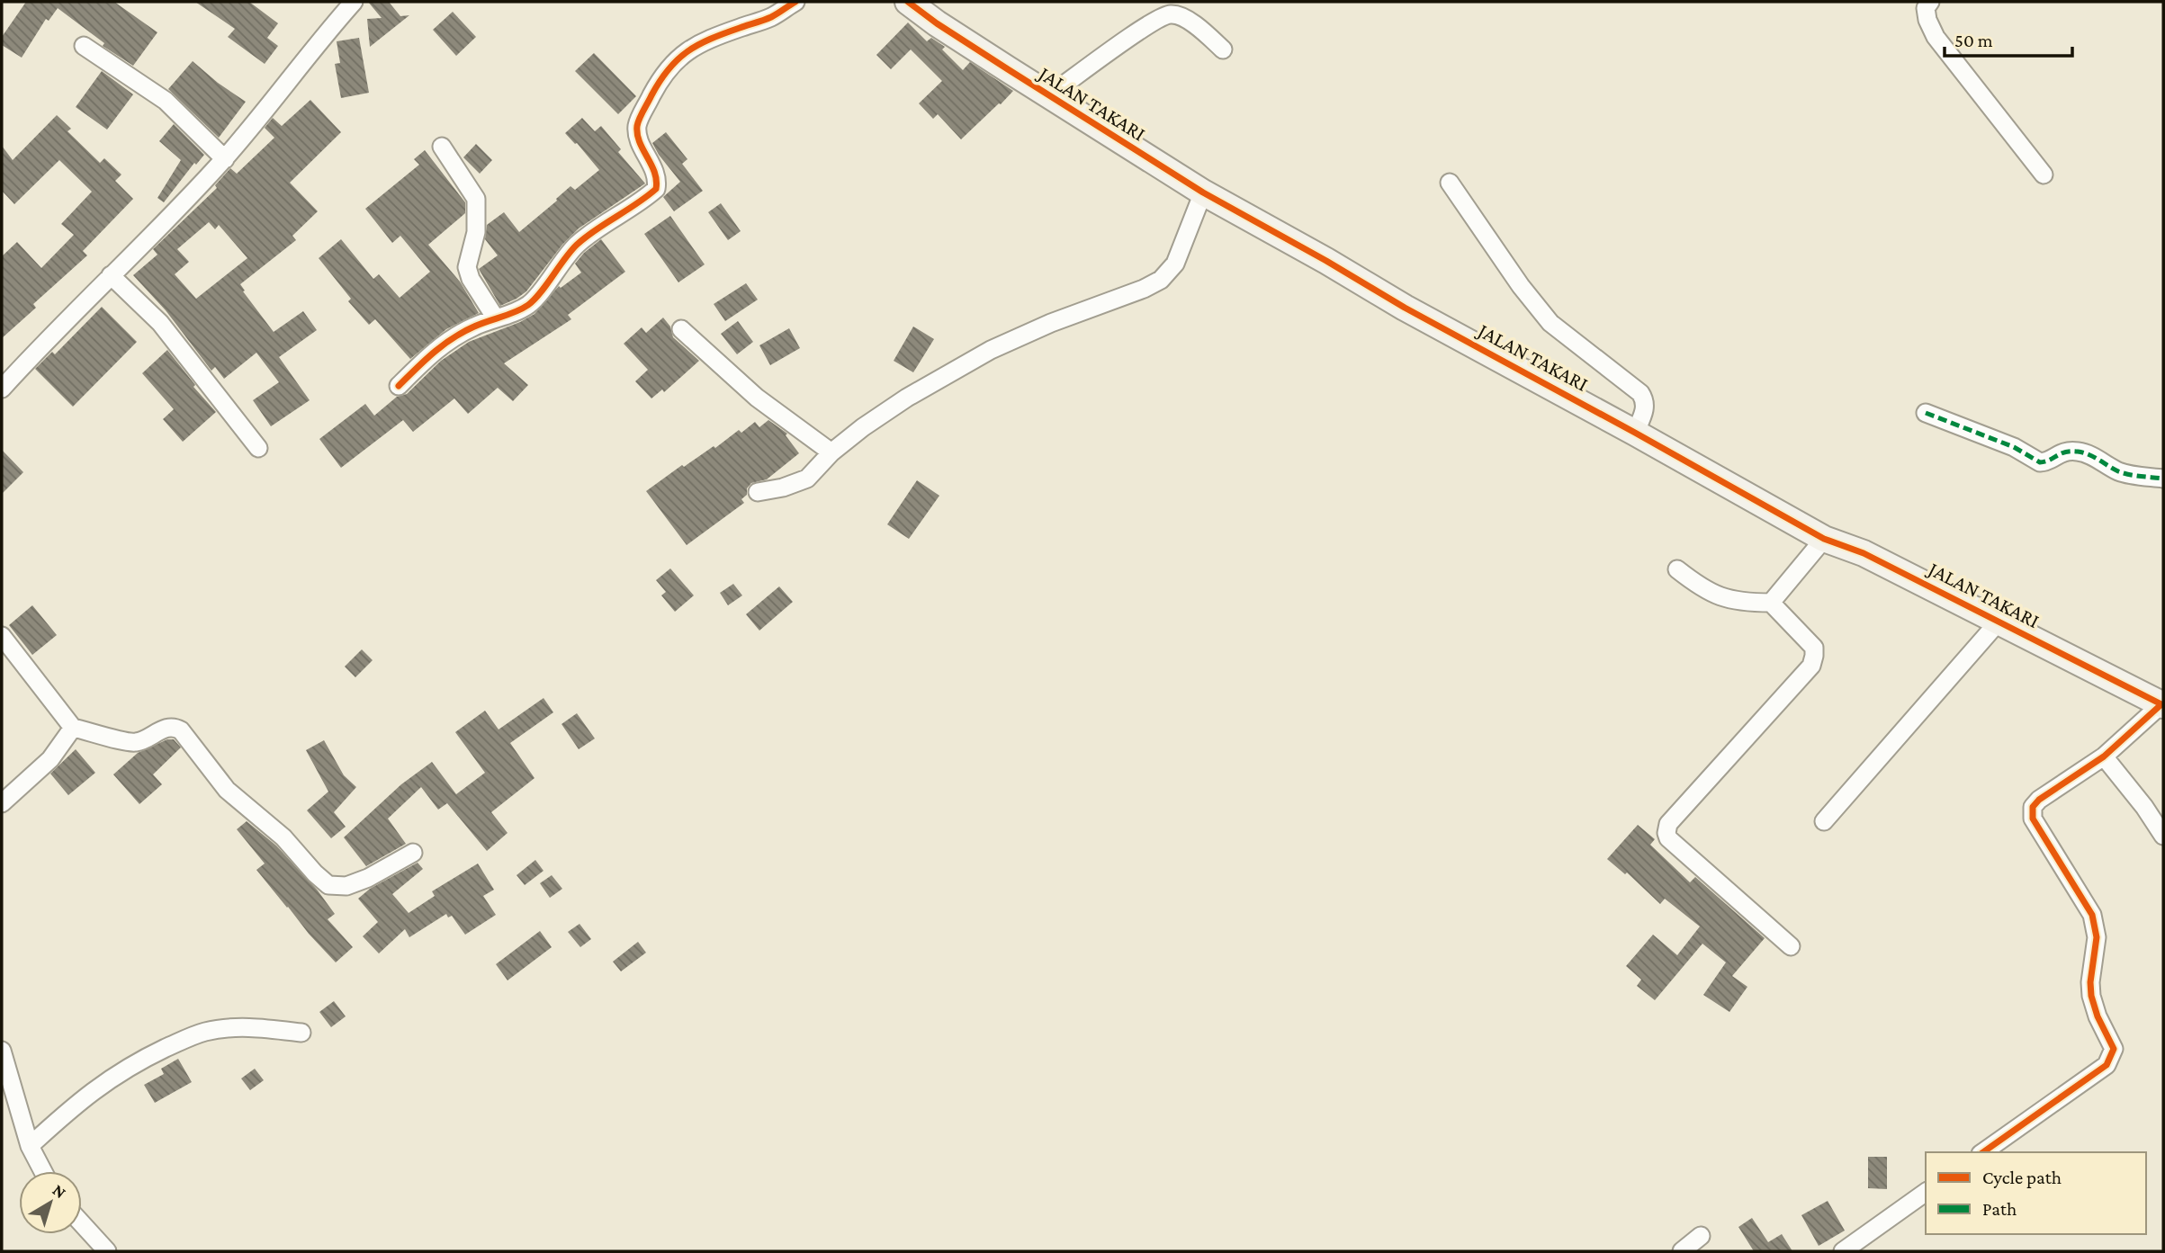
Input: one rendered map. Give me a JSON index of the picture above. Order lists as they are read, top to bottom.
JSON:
{
  "streets": {
    "street": ["JALAN TAKARI"]
  },
  "legend": ["Cycle path", "Path"],
  "scale_bar": "50 m",
  "north": "top right"
}
